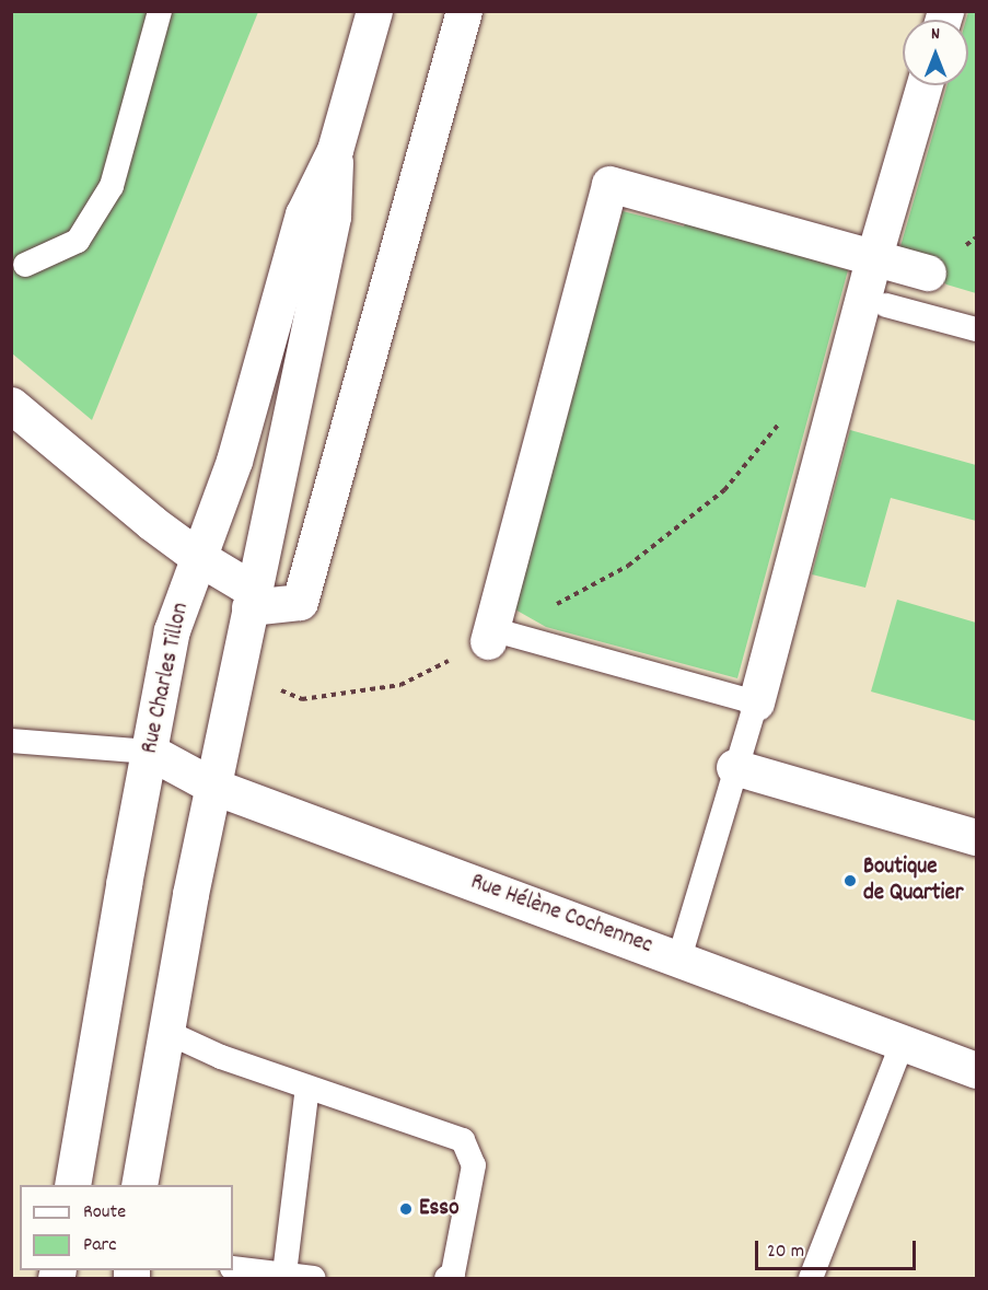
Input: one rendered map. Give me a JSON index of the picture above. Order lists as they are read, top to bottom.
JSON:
{
  "streets": {
    "street": ["Rue Charles Tillon", "Rue Hélène Cochennec"]
  },
  "crossings": [
    ["Rue Charles Tillon", "Rue Hélène Cochennec"]
  ],
  "places": ["Boutique de Quartier", "Esso"],
  "legend": ["Route", "Parc"],
  "scale_bar": "20 m",
  "north": "top"
}
